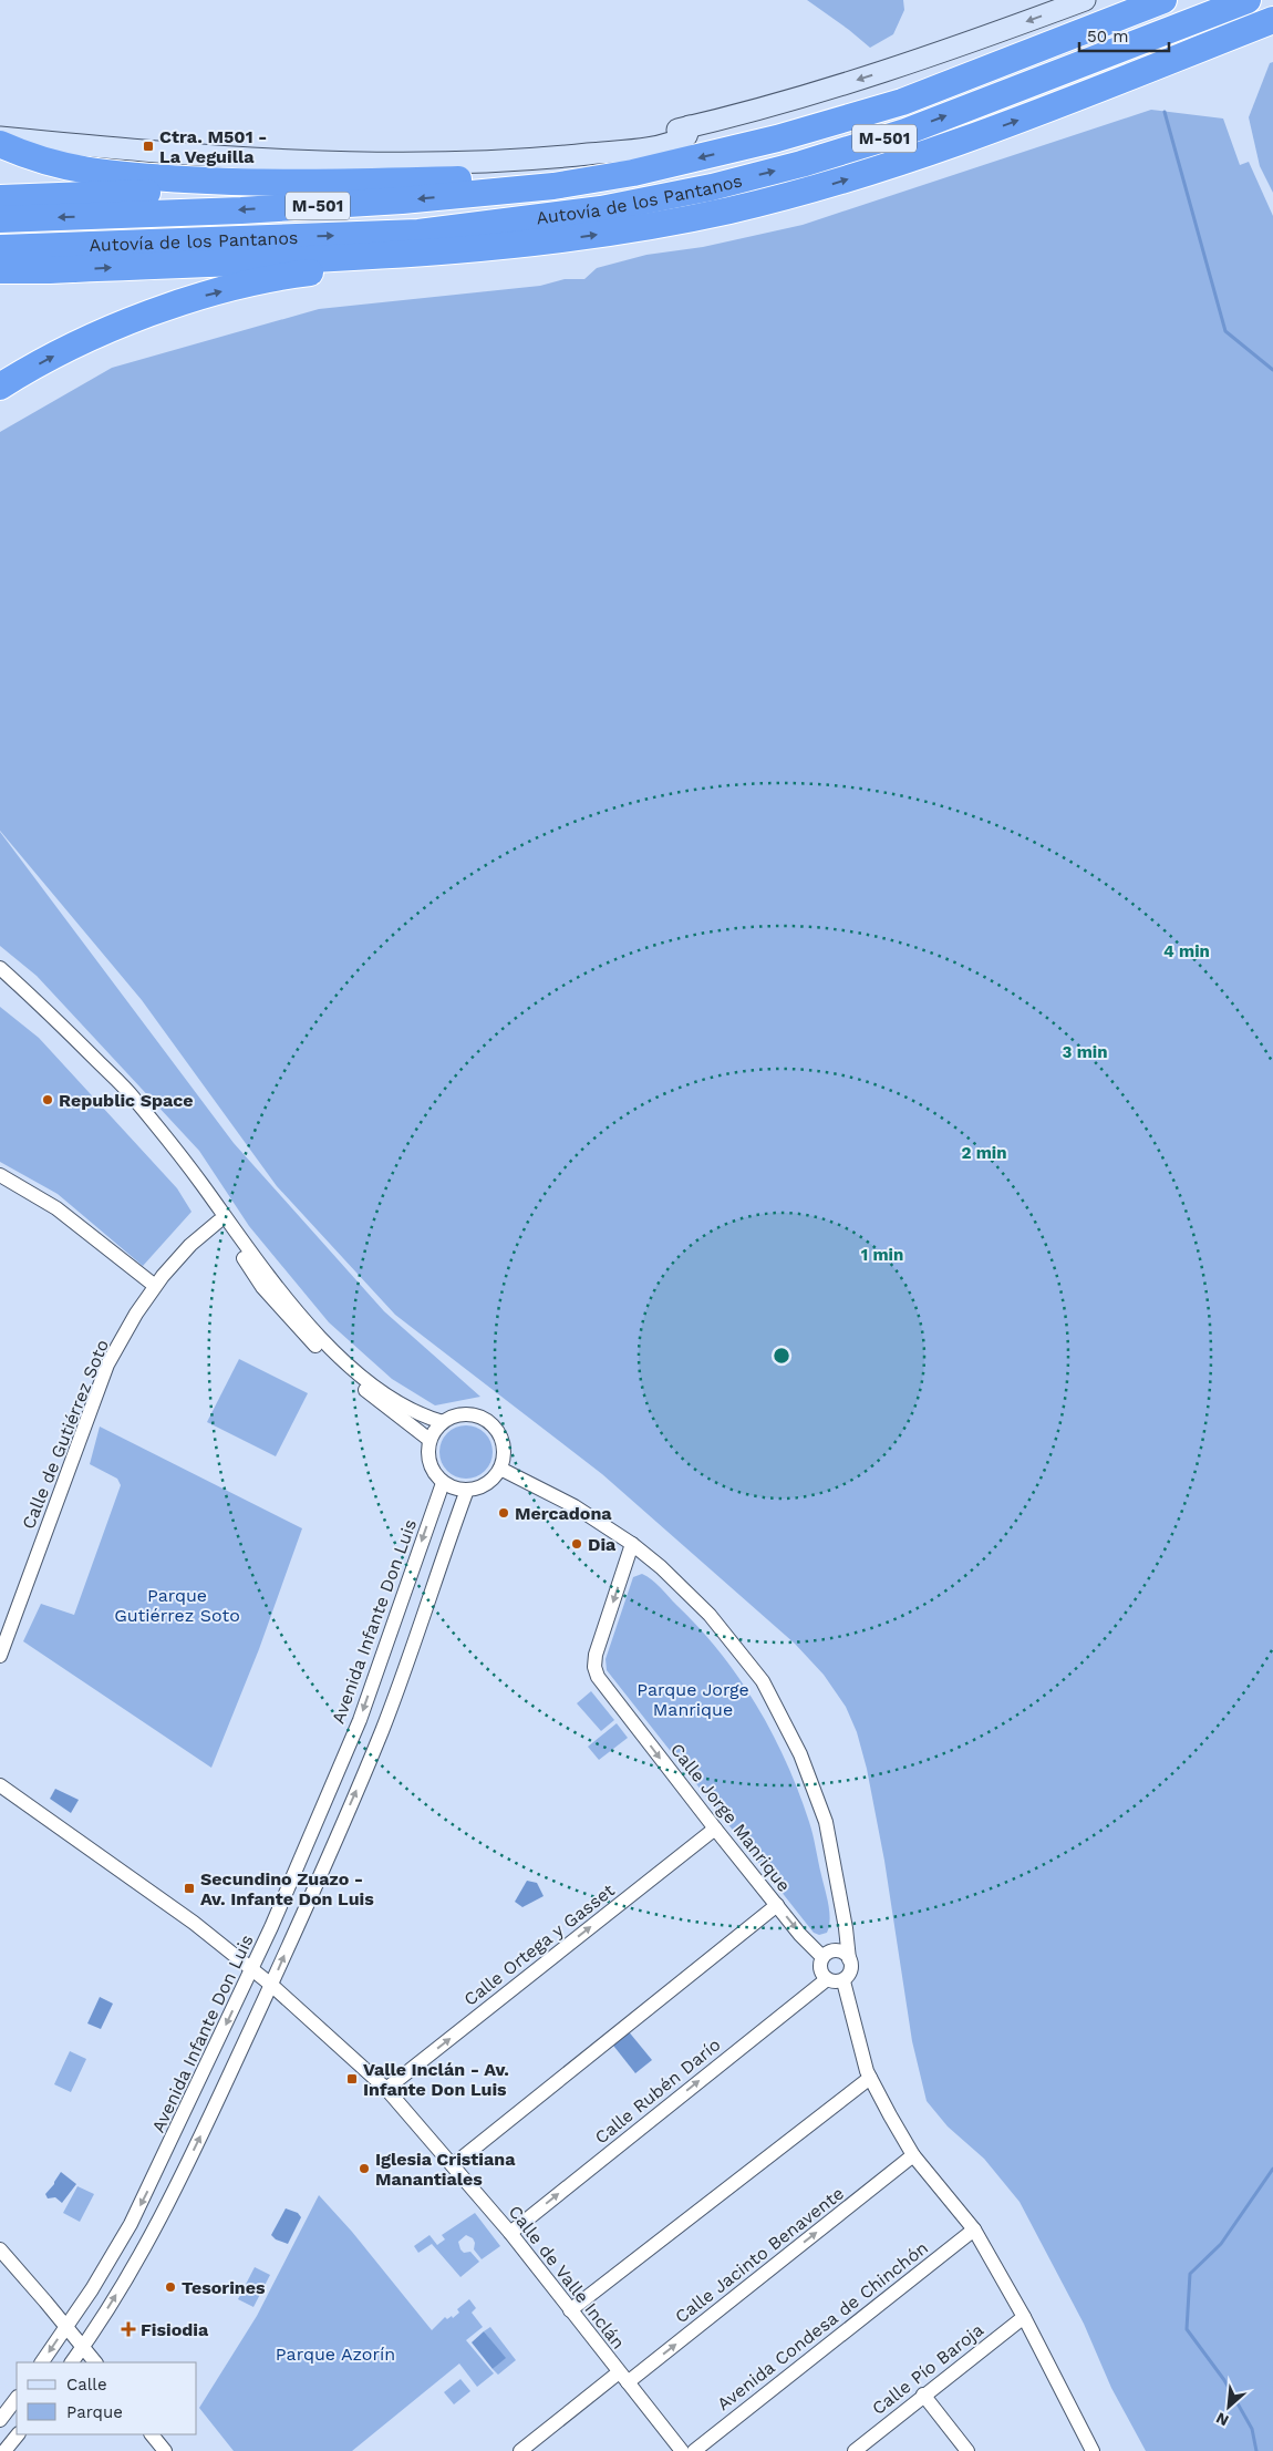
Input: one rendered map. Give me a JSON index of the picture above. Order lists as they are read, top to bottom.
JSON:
{
  "streets": {
    "highway": ["M-501", "Autovía de los Pantanos"],
    "street": [
      "Calle de Gutiérrez Soto",
      "Avenida Infante Don Luis",
      "Calle Jorge Manrique",
      "Calle Ortega y Gasset",
      "Calle Rubén Darío",
      "Calle Jacinto Benavente",
      "Calle de Valle Inclán",
      "Avenida Condesa de Chinchón",
      "Calle Pío Baroja"
    ]
  },
  "crossings": [
    ["Avenida Infante Don Luis", "Calle de Valle Inclán"],
    ["Calle Jorge Manrique", "Calle Ortega y Gasset"],
    ["Calle Jorge Manrique", "Calle Rubén Darío"],
    ["Calle Ortega y Gasset", "Calle de Valle Inclán"],
    ["Calle Rubén Darío", "Calle de Valle Inclán"],
    ["Calle Jacinto Benavente", "Calle de Valle Inclán"]
  ],
  "parks": ["Parque Gutiérrez Soto", "Parque Jorge Manrique", "Parque Azorín"],
  "places": {
    "transit": ["Ctra. M501 - La Veguilla", "Secundino Zuazo - Av. Infante Don Luis", "Valle Inclán - Av. Infante Don Luis"],
    "other": [
      "Republic Space",
      "Mercadona",
      "Dia",
      "Iglesia Cristiana Manantiales",
      "Tesorines"
    ],
    "health": ["Fisiodia"]
  },
  "legend": ["Calle", "Parque"],
  "scale_bar": "50 m",
  "north": "bottom left",
  "rings": [
    "4 min",
    "3 min",
    "2 min",
    "1 min"
  ]
}
